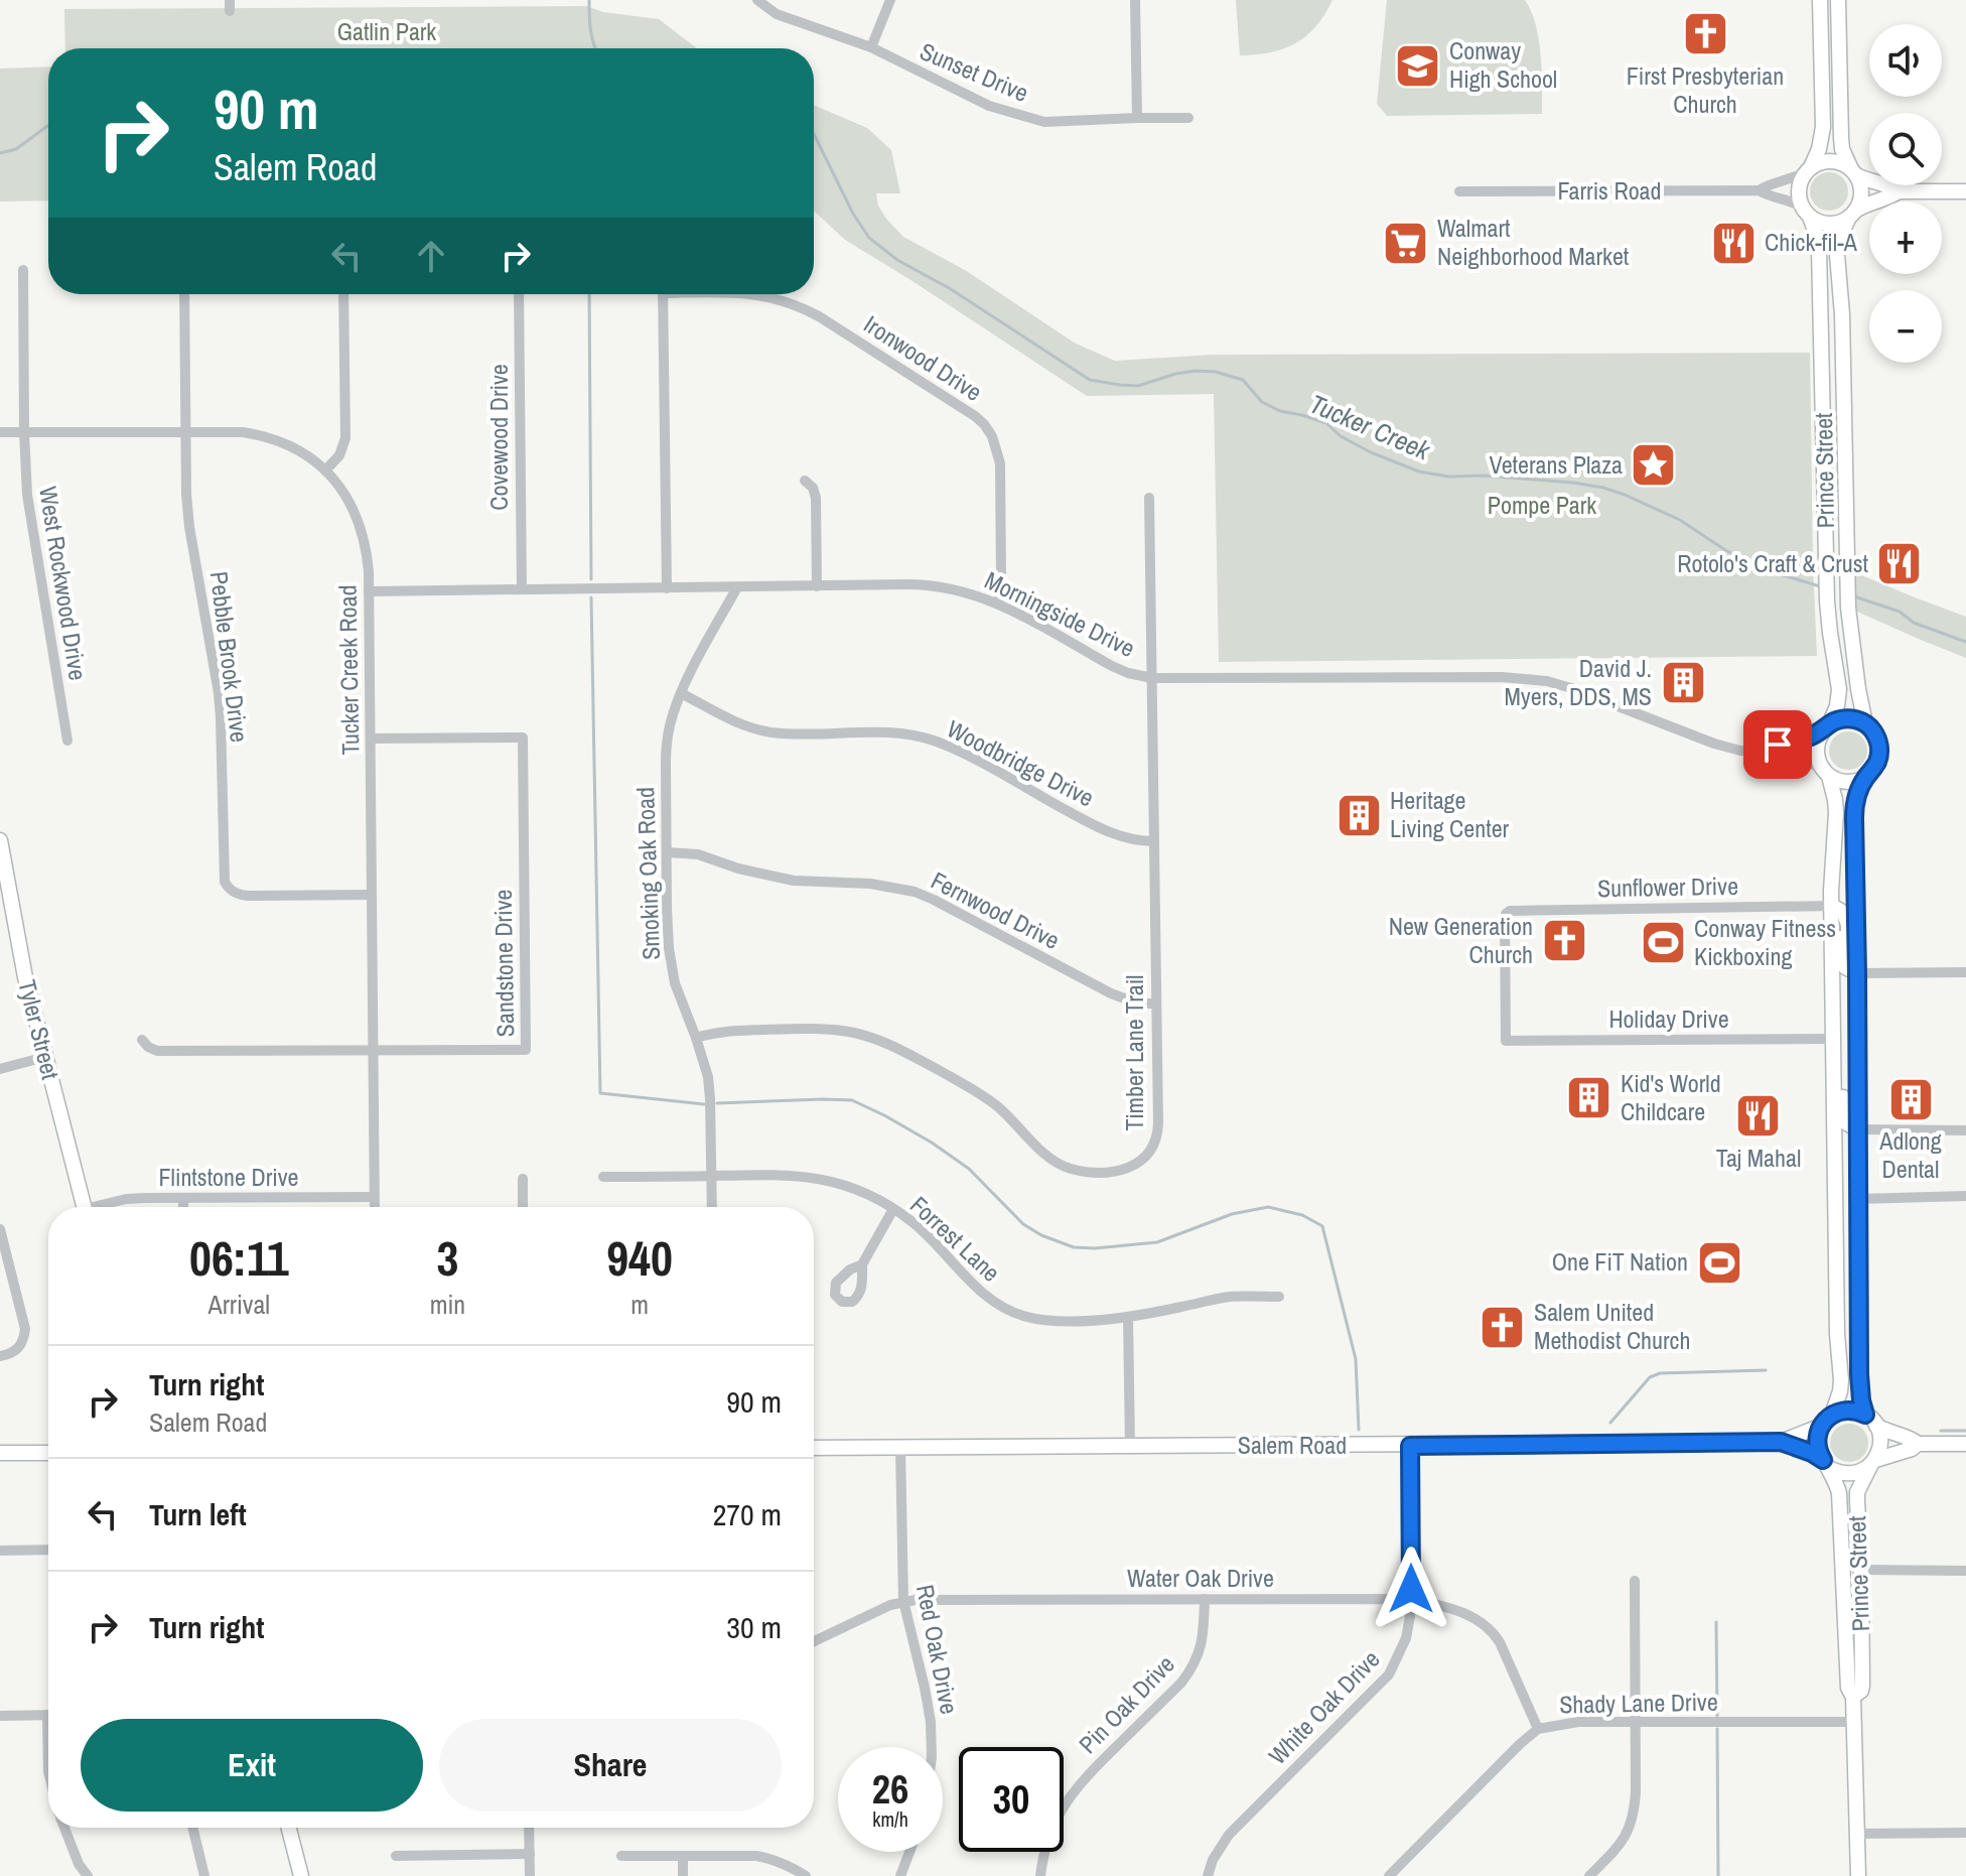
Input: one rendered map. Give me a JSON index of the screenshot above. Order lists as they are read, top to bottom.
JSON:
{
  "streets": {
    "main road": ["Prince Street", "Tyler Street", "Salem Road"],
    "street": [
      "Sunset Drive",
      "Farris Road",
      "Ironwood Drive",
      "Covewood Drive",
      "West Rockwood Drive",
      "Morningside Drive",
      "Pebble Brook Drive",
      "Tucker Creek Road",
      "Woodbridge Drive",
      "Smoking Oak Road",
      "Sunflower Drive",
      "Fernwood Drive",
      "Sandstone Drive",
      "Holiday Drive",
      "Timber Lane Trail",
      "Flintstone Drive",
      "Forrest Lane",
      "Water Oak Drive",
      "Red Oak Drive",
      "Shady Lane Drive",
      "Pin Oak Drive",
      "White Oak Drive"
    ]
  },
  "crossings": [
    ["Farris Road", "Prince Street"],
    ["Ironwood Drive", "Morningside Drive"],
    ["Covewood Drive", "Morningside Drive"],
    ["Prince Street", "Morningside Drive"],
    ["Prince Street", "Salem Road"],
    ["Prince Street", "Shady Lane Drive"],
    ["West Rockwood Drive", "Tucker Creek Road"],
    ["Morningside Drive", "Tucker Creek Road"],
    ["Morningside Drive", "Smoking Oak Road"],
    ["Morningside Drive", "Timber Lane Trail"],
    ["Pebble Brook Drive", "Tucker Creek Road"],
    ["Tucker Creek Road", "Sandstone Drive"],
    ["Tucker Creek Road", "Flintstone Drive"],
    ["Woodbridge Drive", "Smoking Oak Road"],
    ["Woodbridge Drive", "Timber Lane Trail"],
    ["Smoking Oak Road", "Fernwood Drive"],
    ["Smoking Oak Road", "Timber Lane Trail"],
    ["Smoking Oak Road", "Forrest Lane"],
    ["Sunflower Drive", "Holiday Drive"],
    ["Fernwood Drive", "Timber Lane Trail"],
    ["Salem Road", "Red Oak Drive"],
    ["Salem Road", "White Oak Drive"],
    ["Water Oak Drive", "Red Oak Drive"],
    ["Water Oak Drive", "Shady Lane Drive"],
    ["Water Oak Drive", "Pin Oak Drive"],
    ["Water Oak Drive", "White Oak Drive"]
  ],
  "water": ["Tucker Creek"],
  "parks": ["Gatlin Park", "Pompe Park"],
  "places": {
    "church": ["First Presbyterian Church", "New Generation Church", "Salem United Methodist Church"],
    "school or university": ["Conway High School"],
    "supermarket": ["Walmart Neighborhood Market"],
    "restaurant": ["Chick-fil-A", "Rotolo's Craft & Crust", "Taj Mahal"],
    "place": ["Veterans Plaza"],
    "building": [
      "David J. Myers, DDS, MS",
      "Heritage Living Center",
      "Kid's World Childcare",
      "Adlong Dental"
    ],
    "sports": ["Conway Fitness Kickboxing", "One FiT Nation"]
  },
  "page": {
    "map_buttons": ["+", "−"],
    "turn": ["90 m", "Salem Road"],
    "eta": [
      "06:11",
      "Arrival",
      "3",
      "min",
      "940",
      "m"
    ],
    "list": [
      {
        "name": "Turn right",
        "note": "Salem Road",
        "value": "90 m"
      },
      {
        "name": "Turn left",
        "value": "270 m"
      },
      {
        "name": "Turn right",
        "value": "30 m"
      }
    ],
    "buttons": ["Exit", "Share"],
    "speed": "26 km/h",
    "limit": "30"
  }
}
